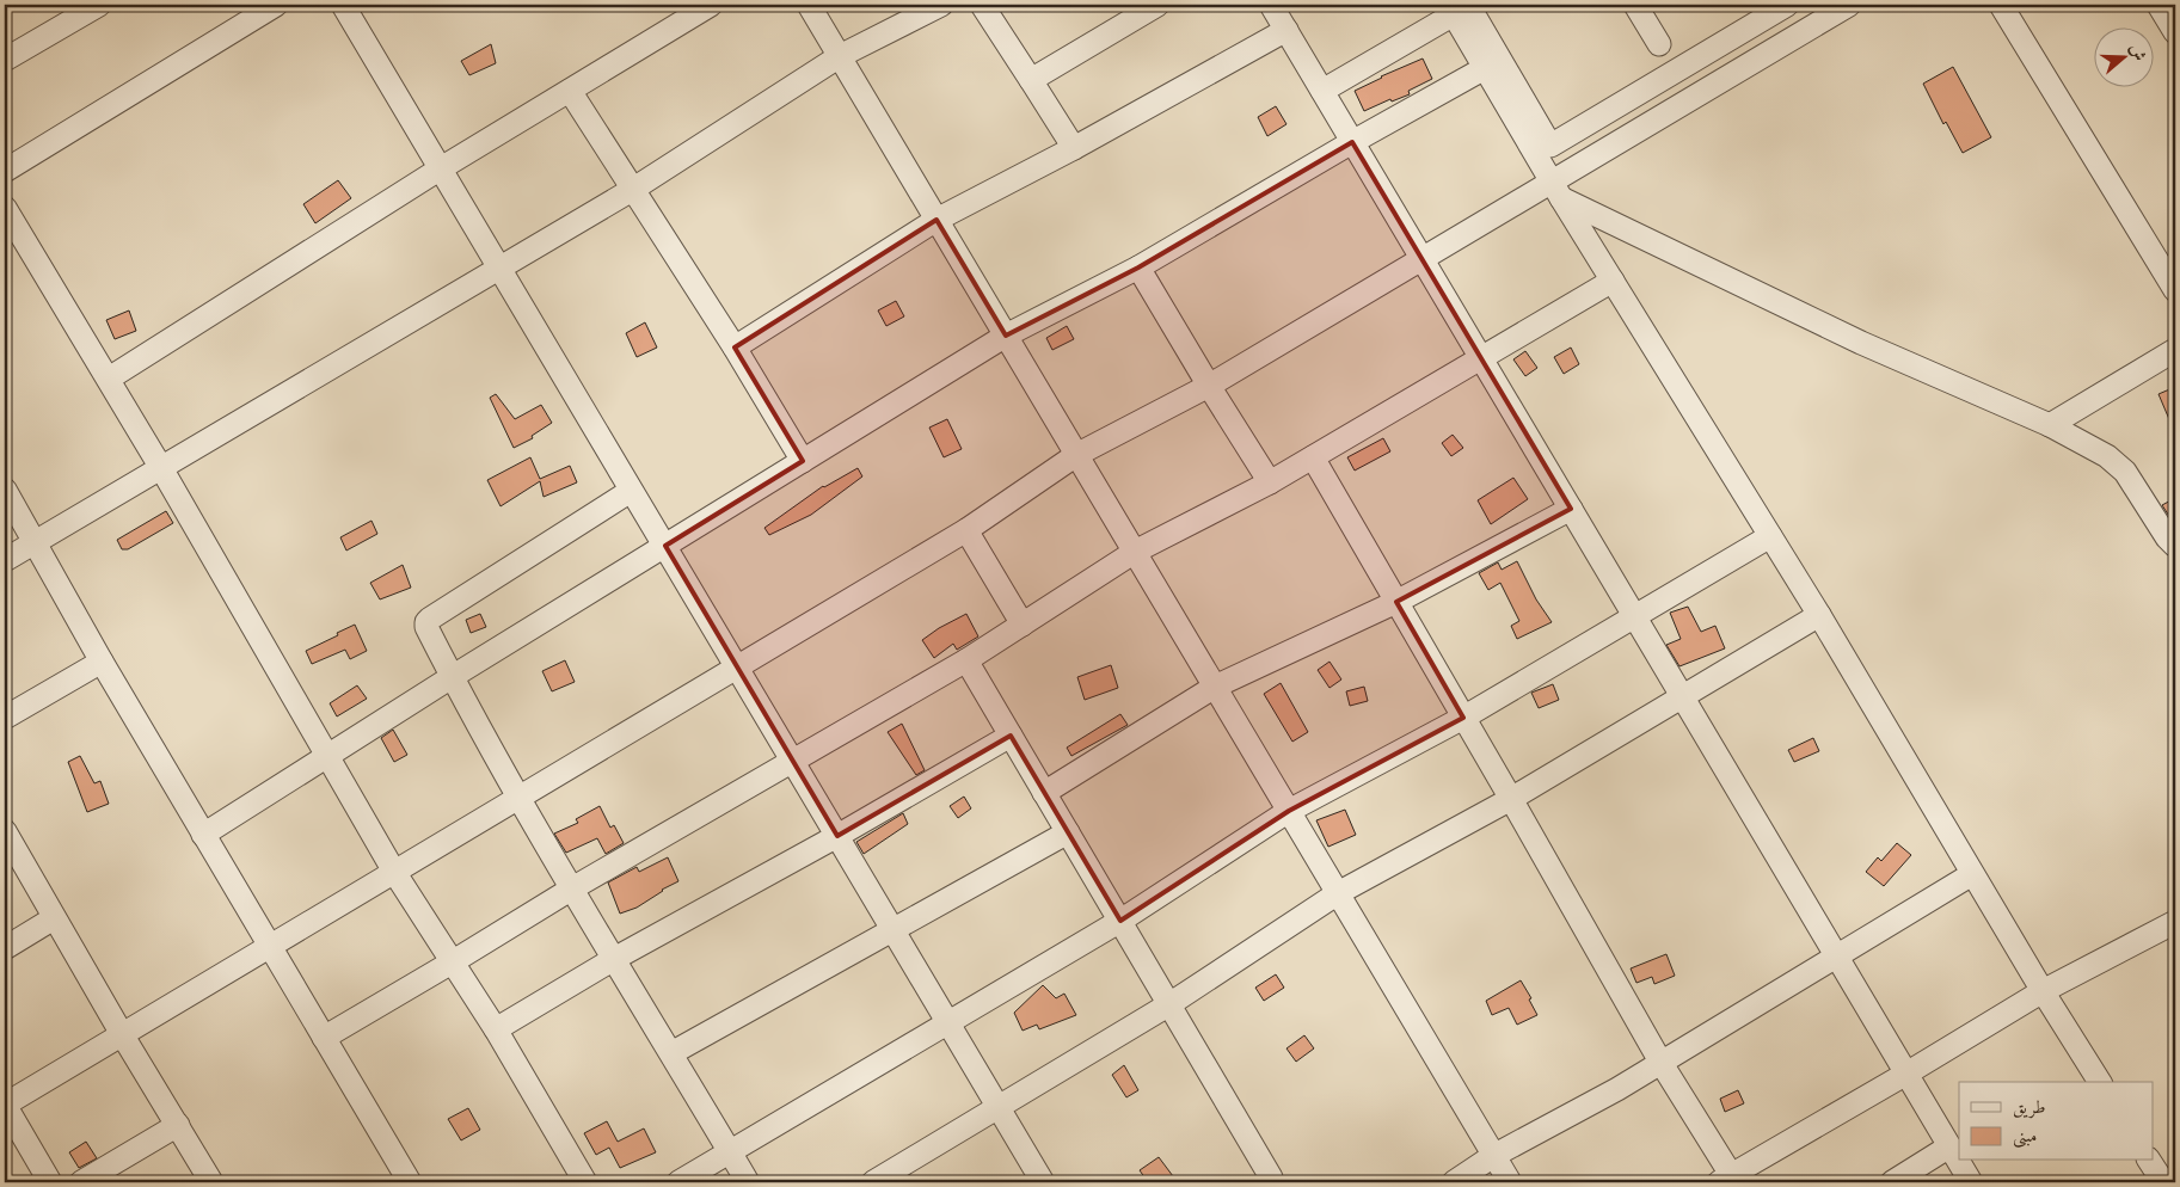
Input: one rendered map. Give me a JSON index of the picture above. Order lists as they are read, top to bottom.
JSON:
{
  "legend": ["طريق", "مبنى"],
  "north": "right"
}
